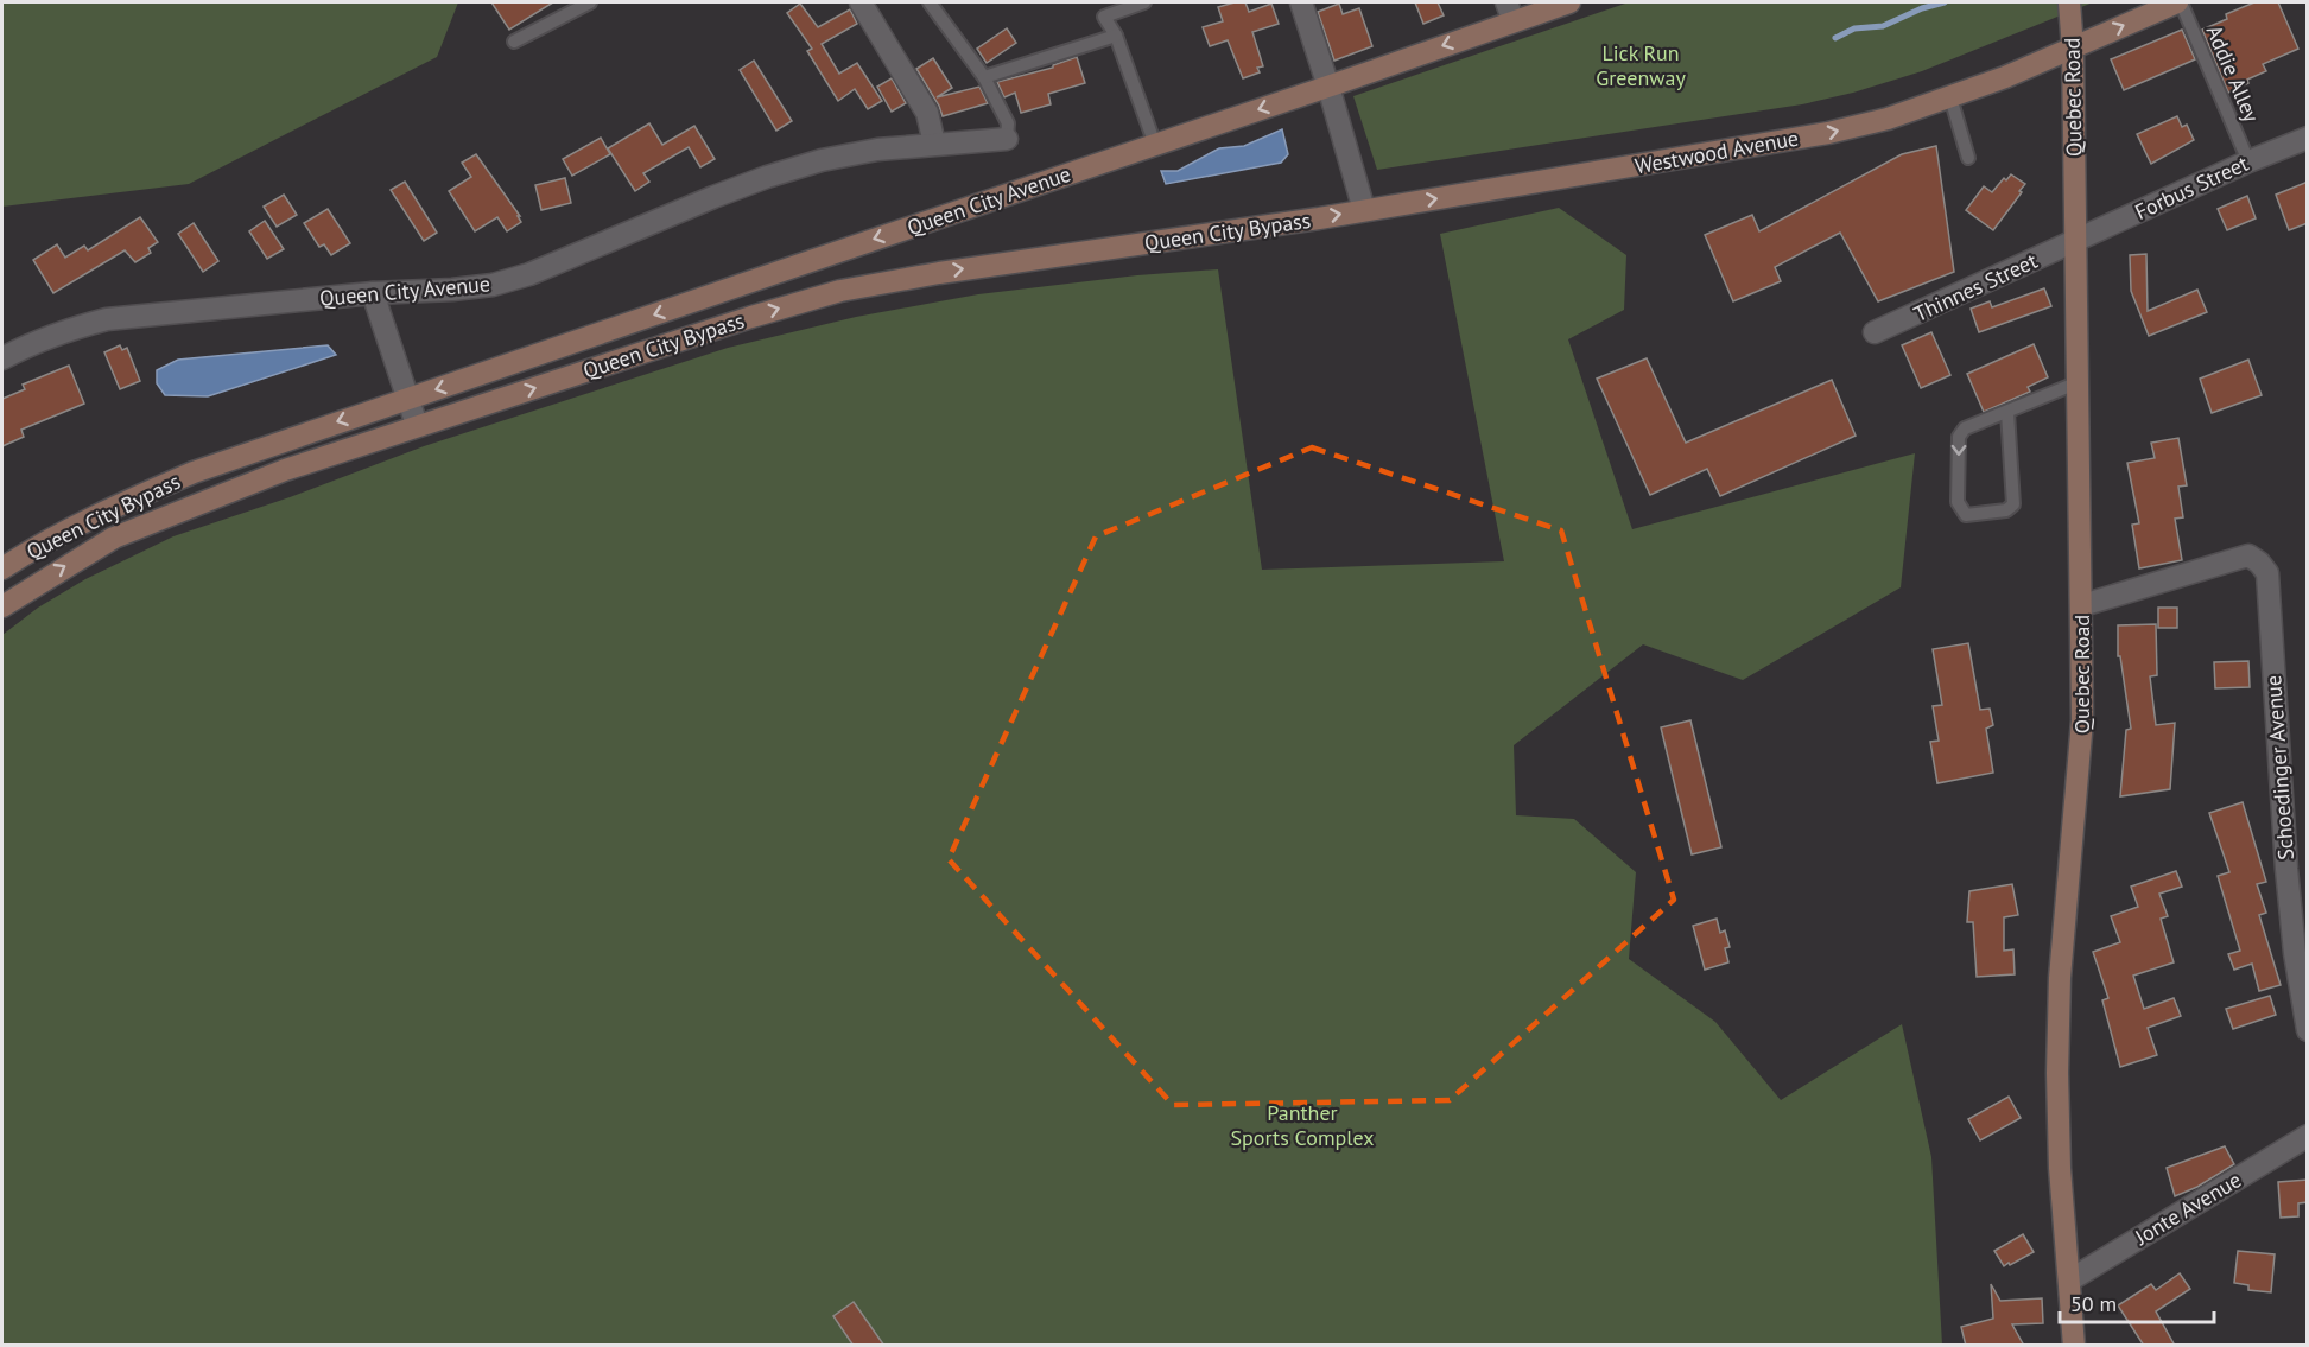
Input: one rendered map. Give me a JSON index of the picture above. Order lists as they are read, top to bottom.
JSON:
{
  "streets": {
    "main road": [
      "Quebec Road",
      "Westwood Avenue",
      "Queen City Avenue",
      "Queen City Bypass"
    ],
    "street": [
      "Forbus Street",
      "Thinnes Street",
      "Schoedinger Avenue",
      "Jonte Avenue"
    ],
    "lane": ["Addie Alley"]
  },
  "crossings": [
    ["Addie Alley", "Westwood Avenue"],
    ["Addie Alley", "Forbus Street"],
    ["Quebec Road", "Westwood Avenue"],
    ["Quebec Road", "Forbus Street"],
    ["Quebec Road", "Thinnes Street"],
    ["Quebec Road", "Schoedinger Avenue"],
    ["Quebec Road", "Jonte Avenue"],
    ["Westwood Avenue", "Queen City Bypass"],
    ["Forbus Street", "Thinnes Street"],
    ["Queen City Avenue", "Queen City Bypass"]
  ],
  "one_way": ["Westwood Avenue"],
  "parks": ["Lick Run Greenway", "Panther Sports Complex"],
  "scale_bar": "50 m"
}
